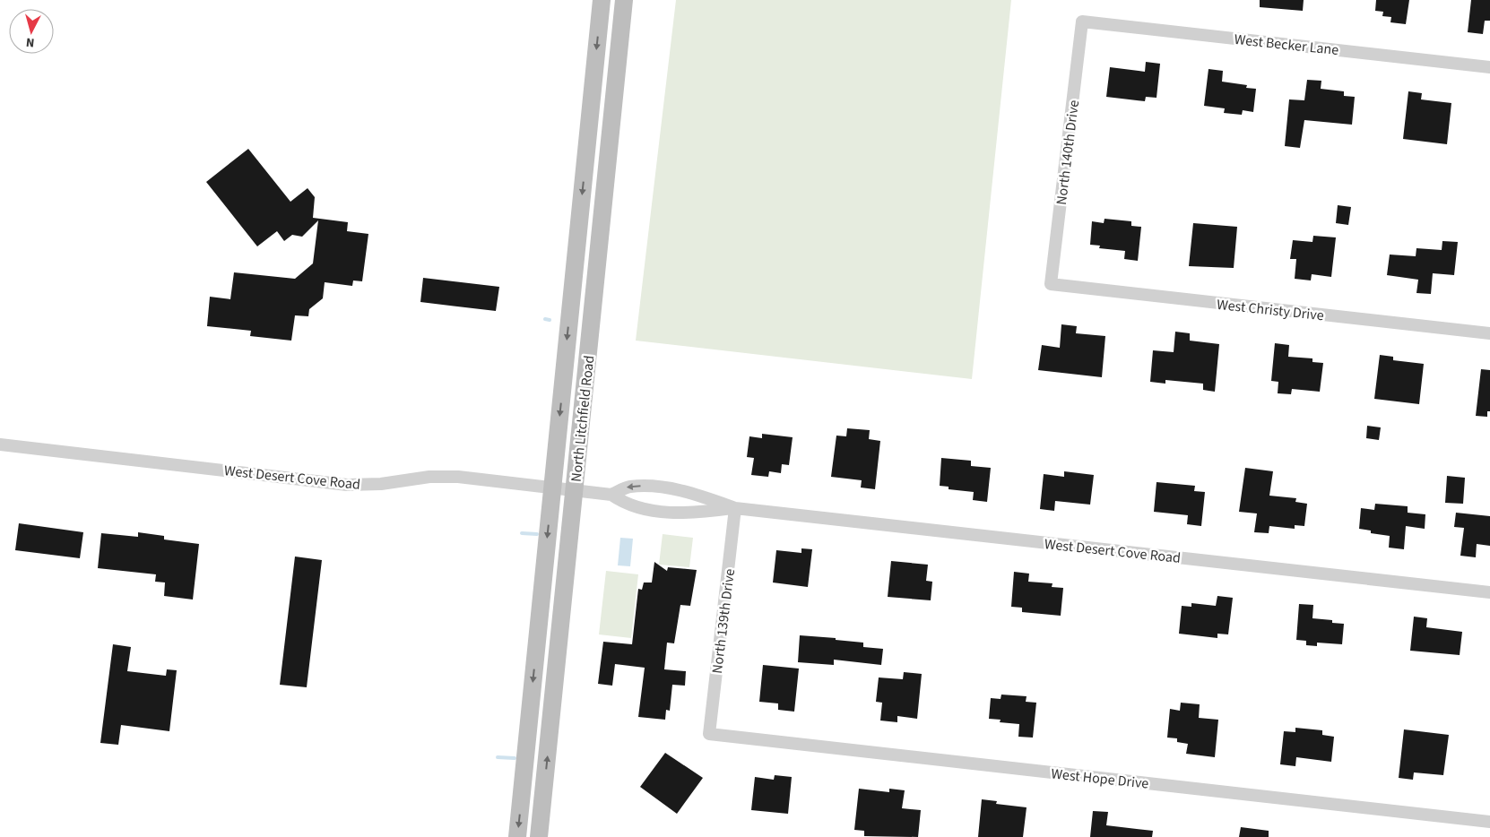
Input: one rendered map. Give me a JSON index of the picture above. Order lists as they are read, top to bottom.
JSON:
{
  "streets": {
    "main road": ["North Litchfield Road"],
    "street": [
      "West Becker Lane",
      "North 140th Drive",
      "West Christy Drive",
      "West Desert Cove Road",
      "North 139th Drive",
      "West Hope Drive"
    ]
  },
  "crossings": [
    ["West Becker Lane", "North 140th Drive"],
    ["North 140th Drive", "West Christy Drive"],
    ["North Litchfield Road", "West Desert Cove Road"],
    ["West Desert Cove Road", "North 139th Drive"],
    ["North 139th Drive", "West Hope Drive"]
  ],
  "north": "bottom"
}
